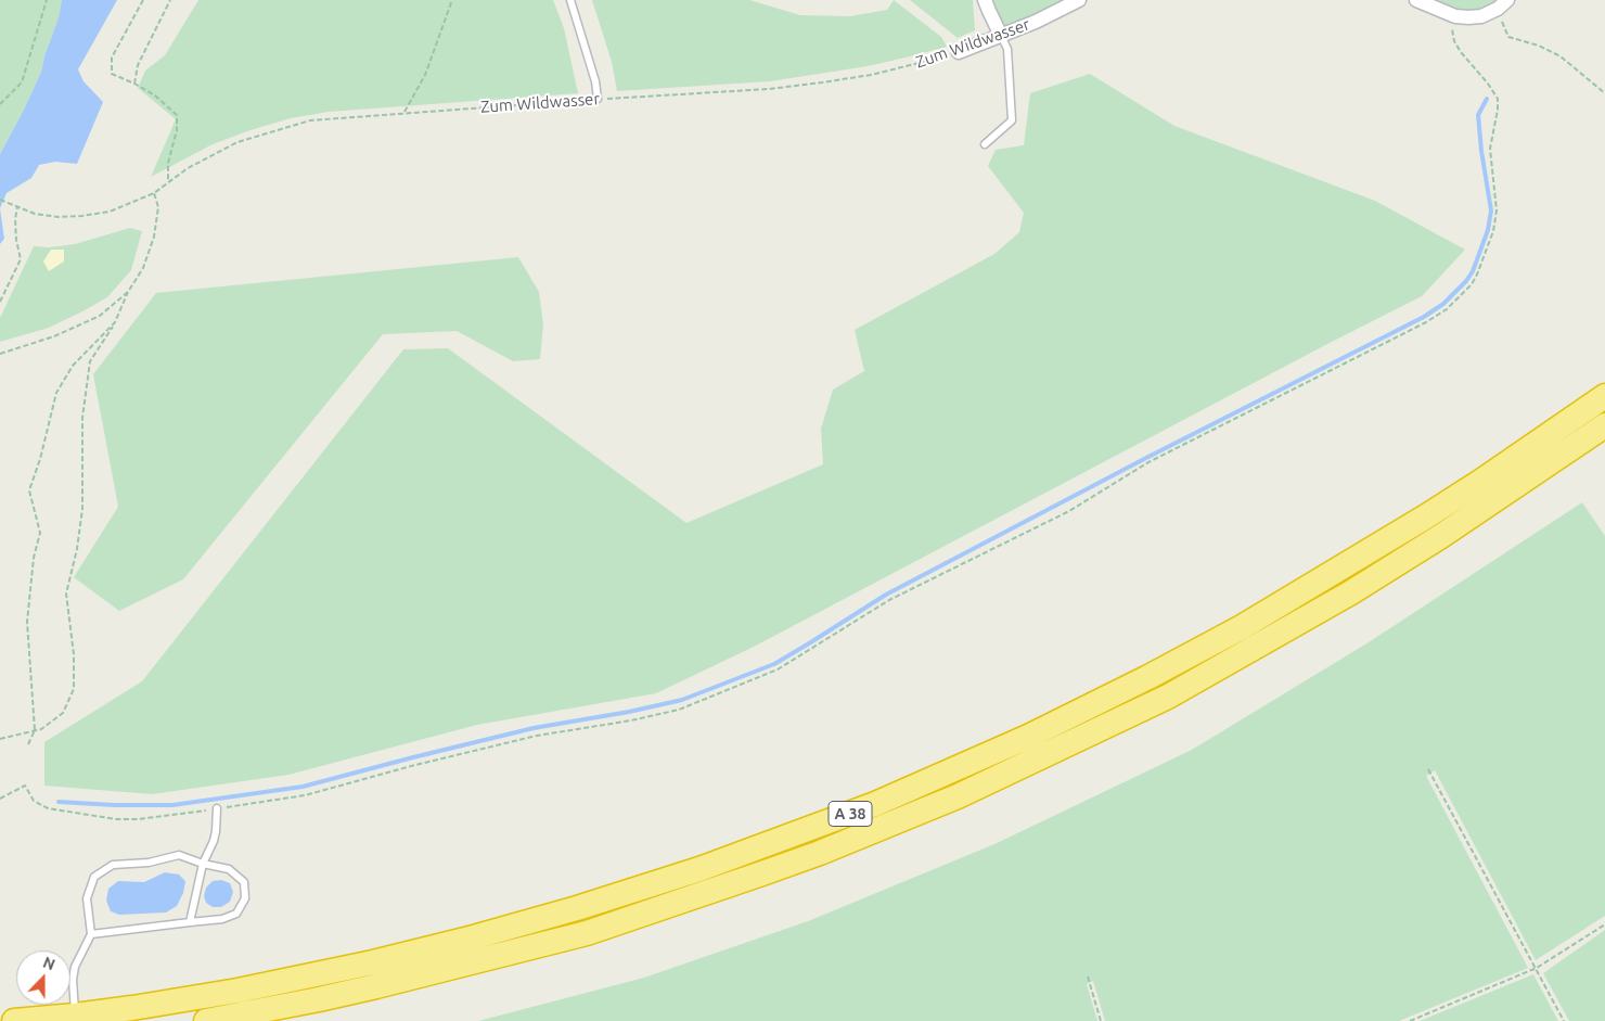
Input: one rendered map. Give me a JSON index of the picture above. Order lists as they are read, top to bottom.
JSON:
{
  "streets": {
    "highway": ["A 38"],
    "street": ["Zum Wildwasser"]
  },
  "north": "top"
}
